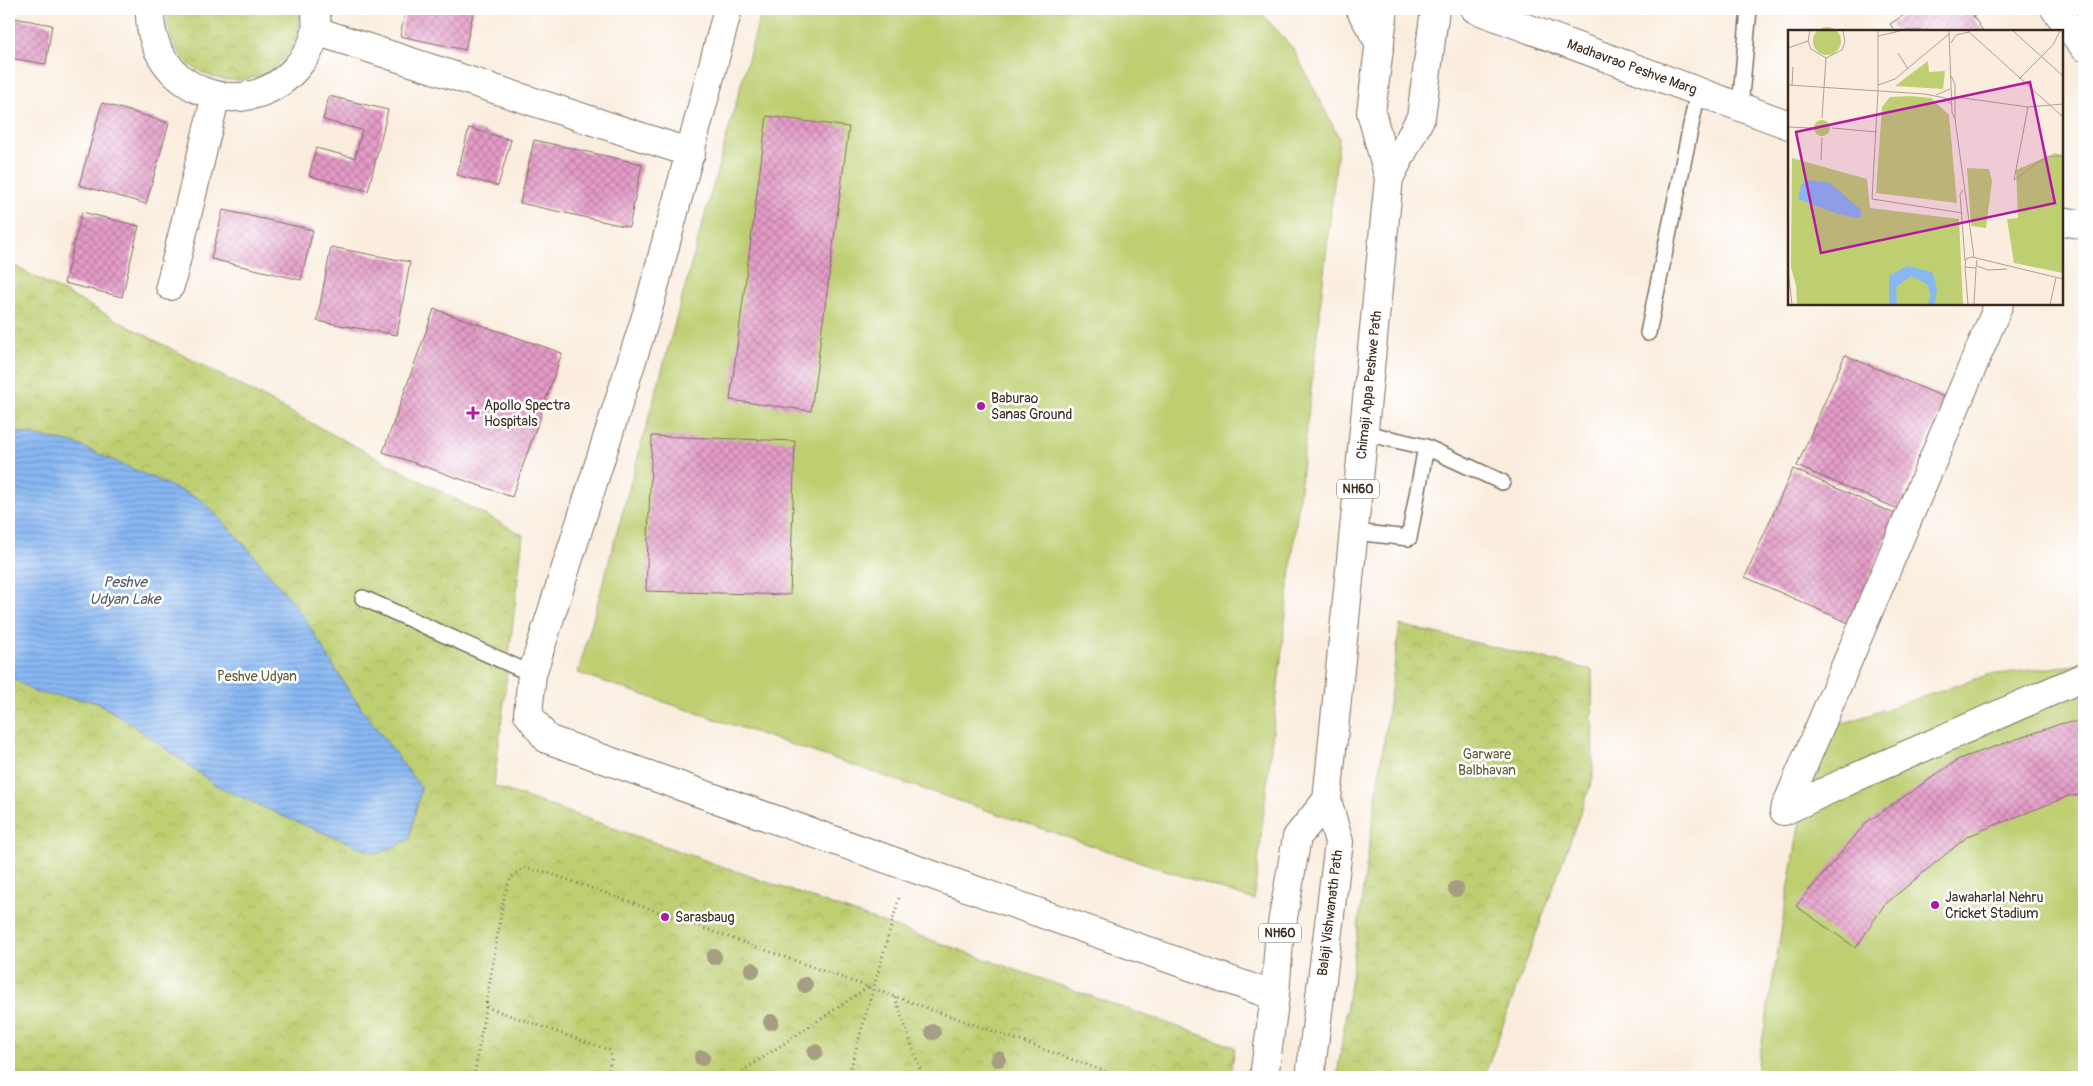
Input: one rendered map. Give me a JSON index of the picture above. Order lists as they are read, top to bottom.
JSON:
{
  "streets": {
    "main road": [
      "Madhavrao Peshve Marg",
      "Chimaji Appa Peshwe Path",
      "NH60",
      "Balaji Vishwanath Path"
    ]
  },
  "crossings": [
    ["Chimaji Appa Peshwe Path", "NH60"],
    ["Chimaji Appa Peshwe Path", "Balaji Vishwanath Path"],
    ["NH60", "Balaji Vishwanath Path"]
  ],
  "water": ["Peshve Udyan Lake"],
  "parks": ["Peshve Udyan", "Garware Balbhavan"],
  "places": {
    "other": ["Baburao Sanas Ground", "Jawaharlal Nehru Cricket Stadium", "Sarasbaug"],
    "health": ["Apollo Spectra Hospitals"]
  }
}
